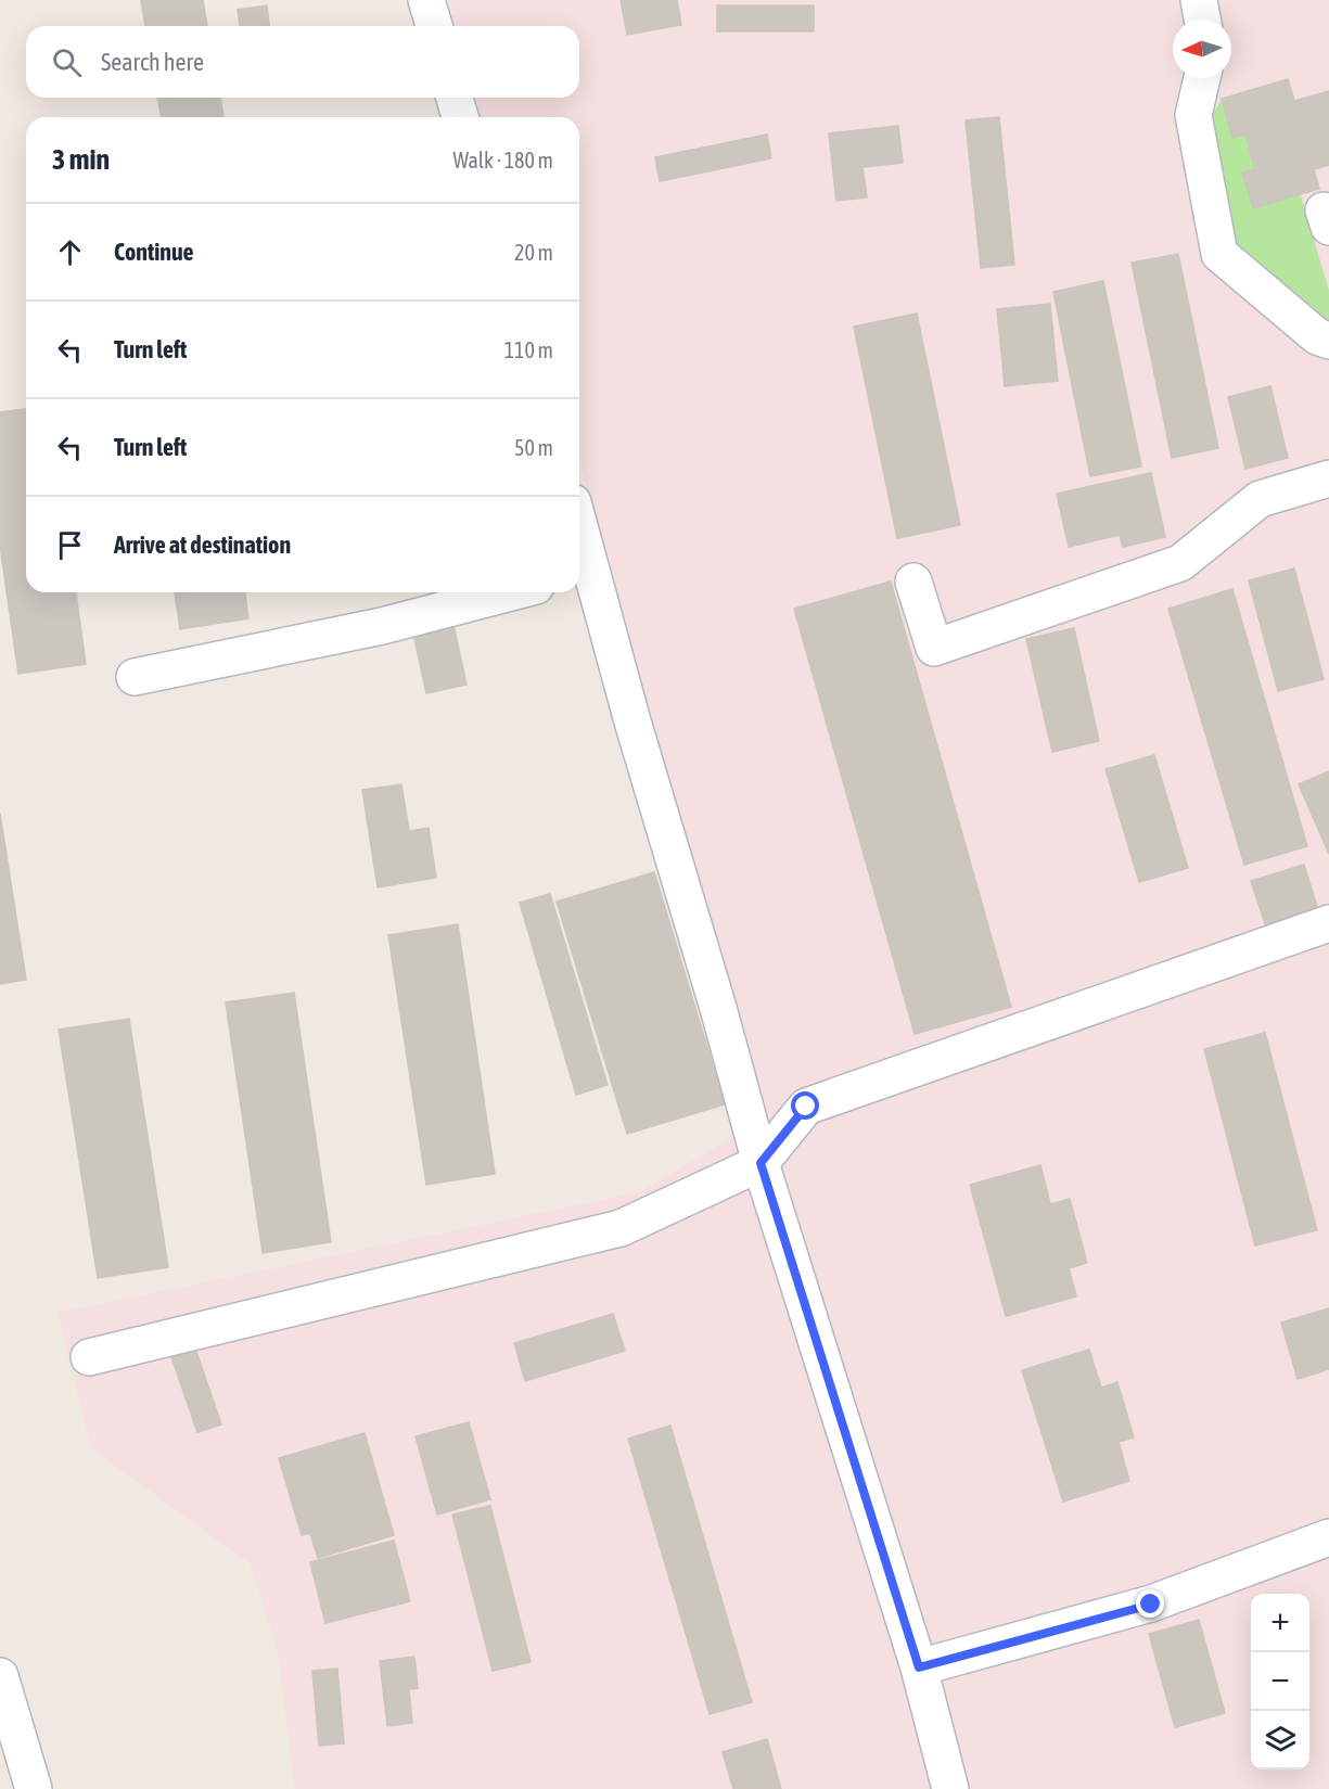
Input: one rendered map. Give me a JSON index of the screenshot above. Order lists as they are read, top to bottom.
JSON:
{
  "north": "left",
  "page": {
    "search": "Search here",
    "heading": ["3 min", "Walk · 180 m"],
    "list": [
      ["Continue", "20 m"],
      ["Turn left", "110 m"],
      ["Turn left", "50 m"],
      "Arrive at destination"
    ],
    "map_buttons": ["+", "−"]
  }
}
